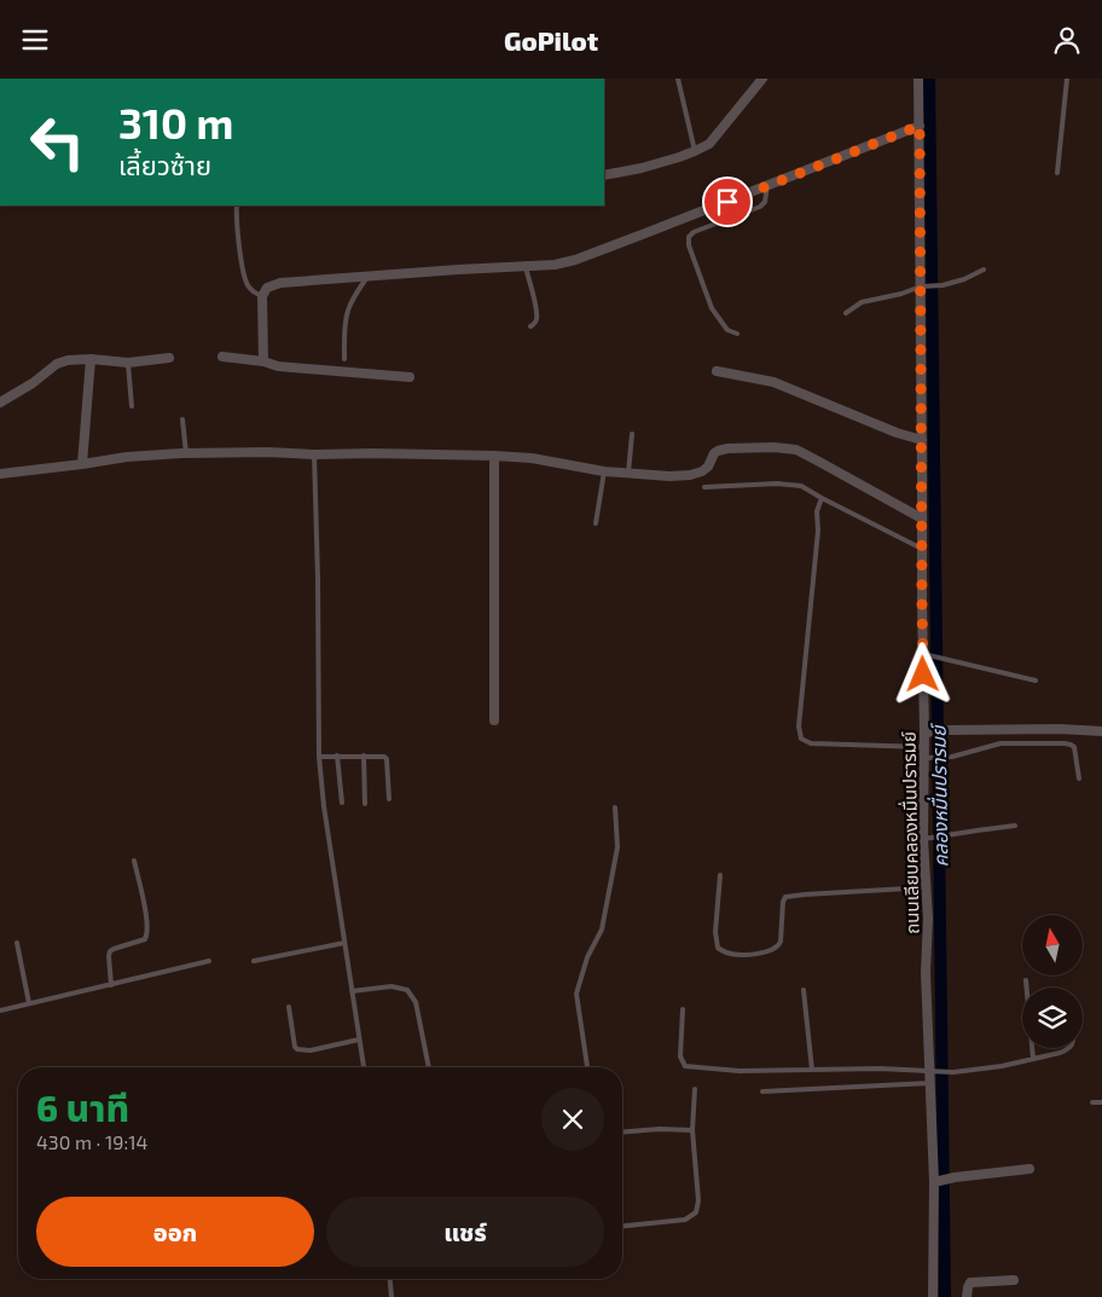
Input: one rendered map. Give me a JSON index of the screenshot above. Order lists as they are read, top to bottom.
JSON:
{
  "streets": {
    "street": ["ถนนเลียบคลองหมื่นปรารมย์"]
  },
  "water": ["คลองหมื่นปรารมย์"],
  "north": "top",
  "page": {
    "header": "GoPilot",
    "turn": ["310 m", "เลี้ยวซ้าย"],
    "heading": ["6 นาที", "430 m · 19:14"],
    "buttons": ["ออก", "แชร์"]
  }
}
